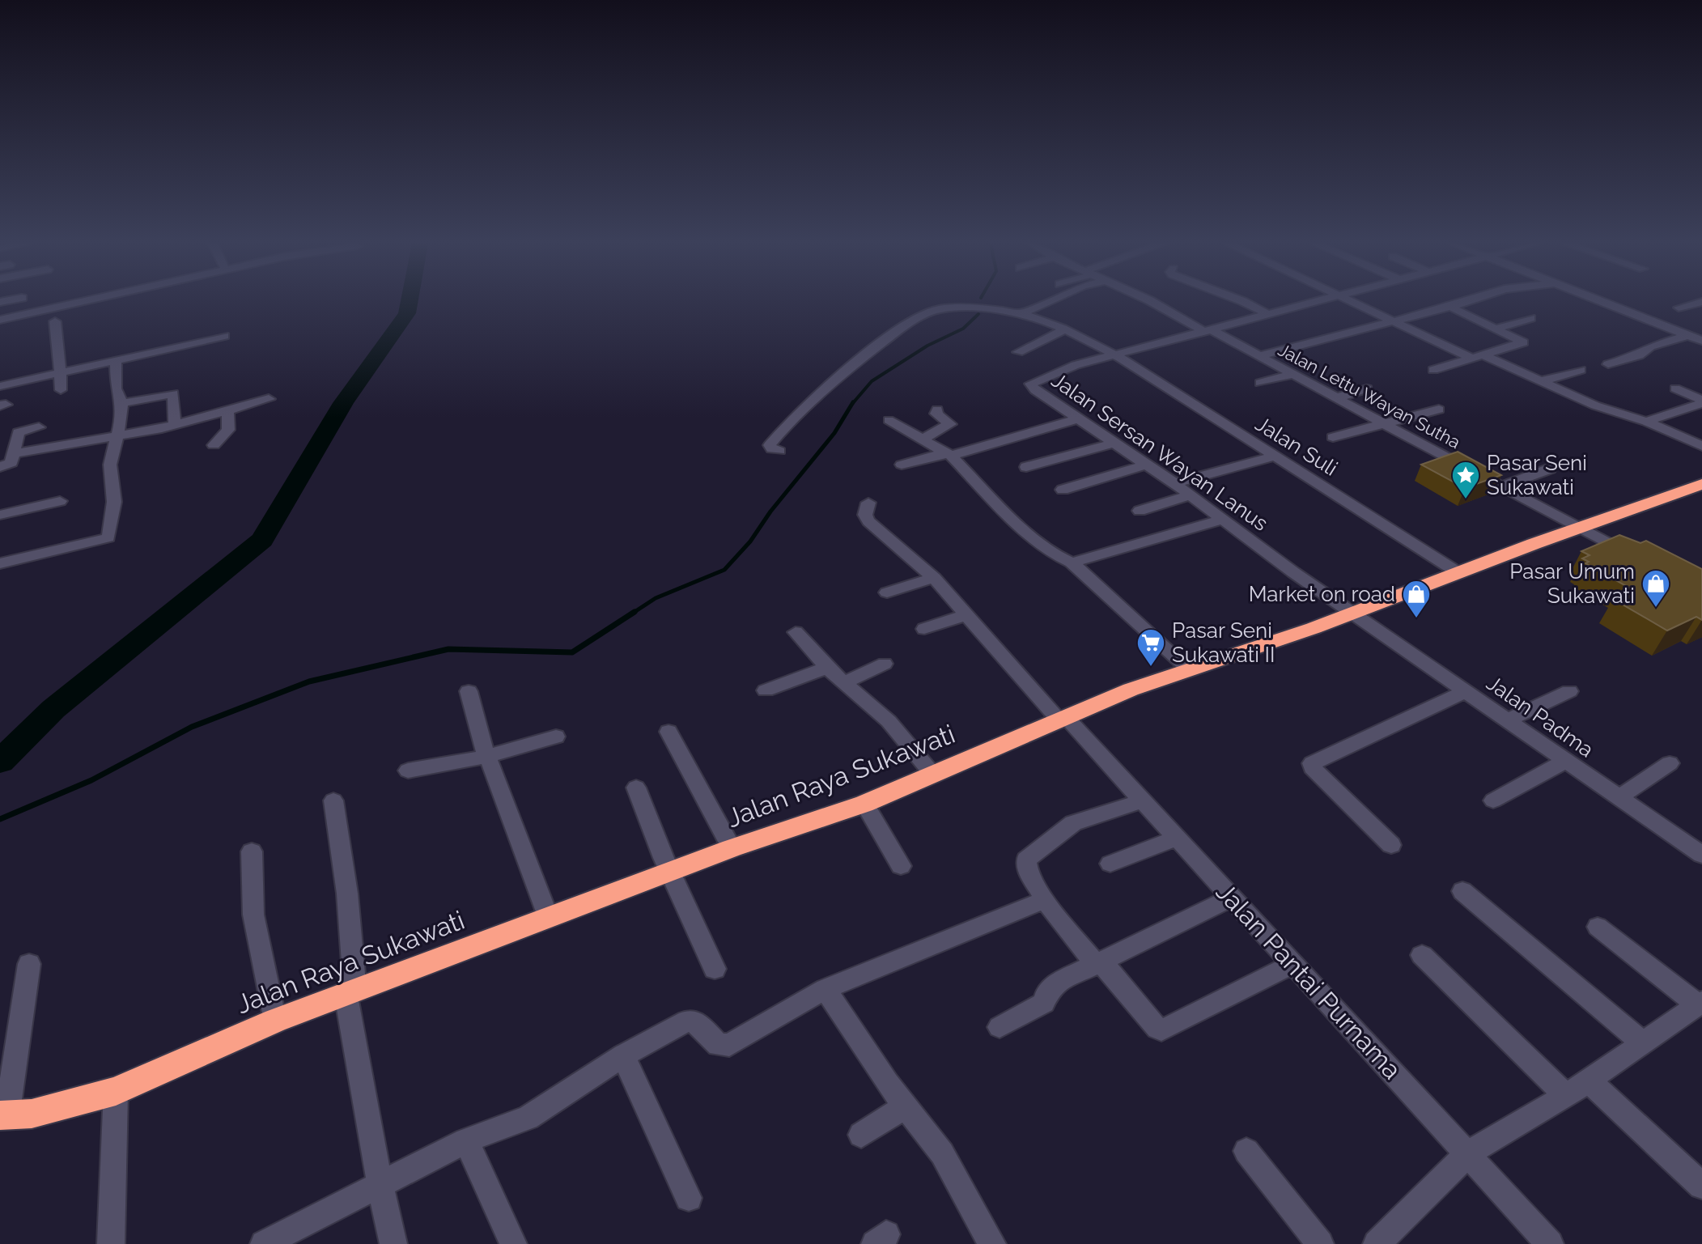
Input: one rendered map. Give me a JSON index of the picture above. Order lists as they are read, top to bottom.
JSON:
{
  "streets": {
    "highway": ["Jalan Raya Sukawati"],
    "street": [
      "Jalan Lettu Wayan Sutha",
      "Jalan Suli",
      "Jalan Sersan Wayan Lanus",
      "Jalan Padma",
      "Jalan Pantai Purnama"
    ]
  },
  "crossings": [
    ["Jalan Lettu Wayan Sutha", "Jalan Sersan Wayan Lanus"],
    ["Jalan Lettu Wayan Sutha", "Jalan Raya Sukawati"],
    ["Jalan Suli", "Jalan Sersan Wayan Lanus"],
    ["Jalan Suli", "Jalan Raya Sukawati"],
    ["Jalan Sersan Wayan Lanus", "Jalan Padma"],
    ["Jalan Sersan Wayan Lanus", "Jalan Raya Sukawati"],
    ["Jalan Padma", "Jalan Raya Sukawati"],
    ["Jalan Raya Sukawati", "Jalan Pantai Purnama"]
  ],
  "places": {
    "place": ["Pasar Seni Sukawati"],
    "shop": ["Pasar Umum Sukawati", "Market on road"],
    "supermarket": ["Pasar Seni Sukawati II"]
  }
}
